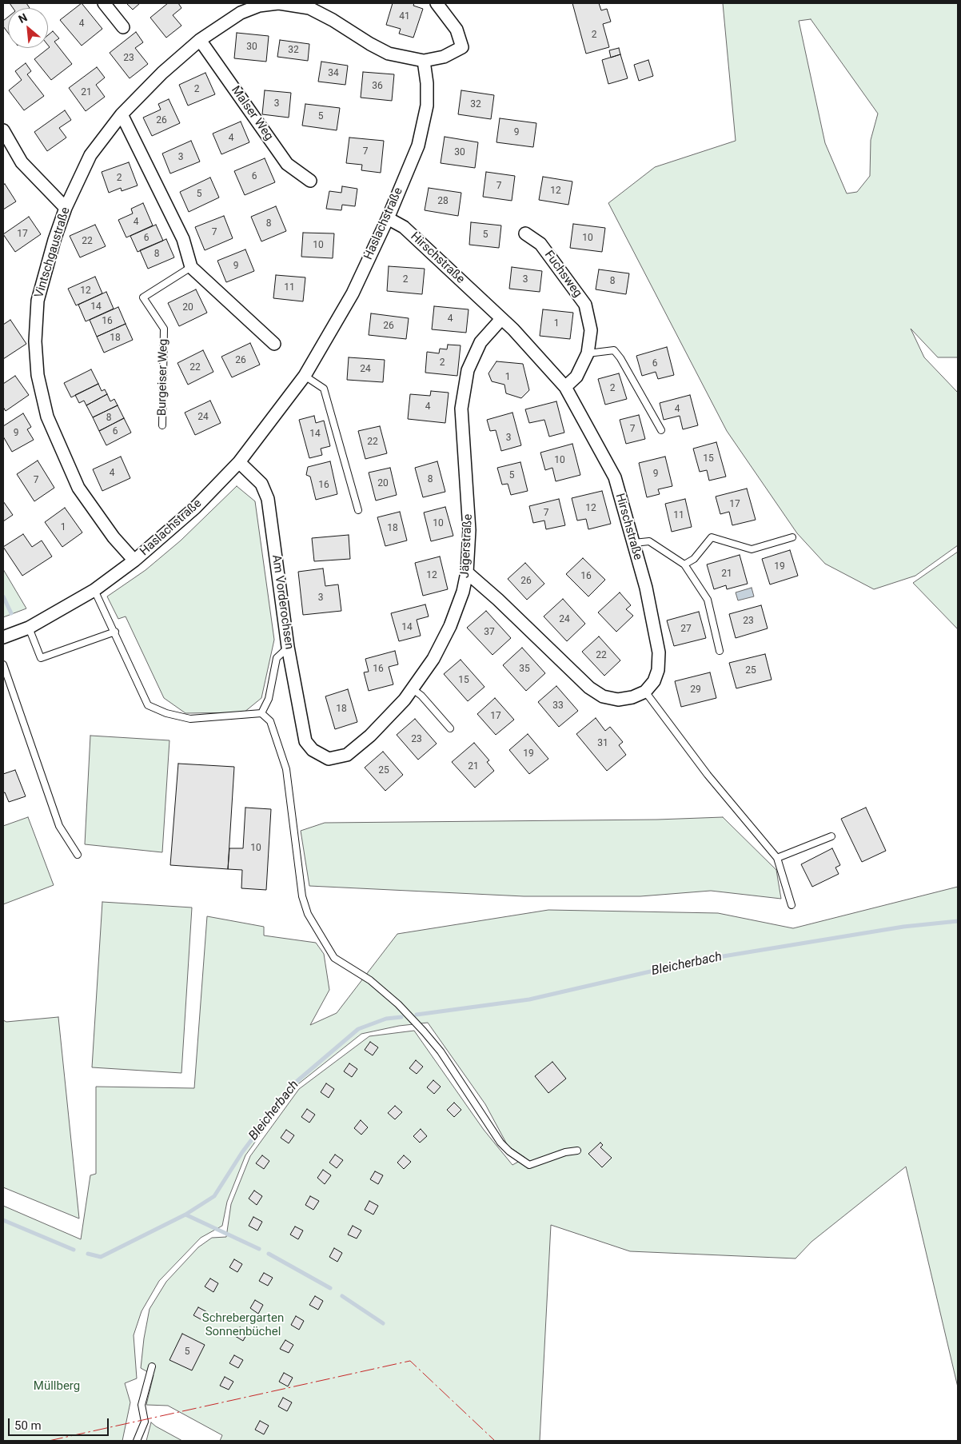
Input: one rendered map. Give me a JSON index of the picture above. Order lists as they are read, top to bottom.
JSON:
{
  "streets": {
    "street": [
      "Malser Weg",
      "Haslachstraße",
      "Vintschgaustraße",
      "Hirschstraße",
      "Fuchsweg",
      "Jägerstraße",
      "Am Vorderochsen"
    ],
    "lane": ["Burgeiser Weg"]
  },
  "crossings": [
    ["Malser Weg", "Vintschgaustraße"],
    ["Haslachstraße", "Vintschgaustraße"],
    ["Haslachstraße", "Hirschstraße"],
    ["Haslachstraße", "Am Vorderochsen"],
    ["Hirschstraße", "Fuchsweg"],
    ["Hirschstraße", "Jägerstraße"],
    ["Jägerstraße", "Am Vorderochsen"]
  ],
  "water": ["Bleicherbach"],
  "parks": ["Schrebergarten Sonnenbüchel", "Müllberg"],
  "house_numbers": [
    "41",
    "4",
    "2",
    "30",
    "32",
    "23",
    "34",
    "36",
    "2",
    "21",
    "3",
    "32",
    "5",
    "26",
    "9",
    "4",
    "7",
    "30",
    "3",
    "6",
    "2",
    "7",
    "12",
    "5",
    "28",
    "4",
    "8",
    "7",
    "17",
    "5",
    "6",
    "10",
    "22",
    "10",
    "8",
    "9",
    "2",
    "3",
    "8",
    "11",
    "12",
    "14",
    "20",
    "4",
    "16",
    "1",
    "26",
    "18",
    "26",
    "2",
    "6",
    "22",
    "24",
    "1",
    "2",
    "4",
    "4",
    "24",
    "8",
    "7",
    "6",
    "9",
    "14",
    "3",
    "22",
    "15",
    "10",
    "4",
    "9",
    "5",
    "8",
    "7",
    "20",
    "16",
    "17",
    "12",
    "7",
    "11",
    "10",
    "1",
    "18",
    "19",
    "21",
    "12",
    "16",
    "26",
    "3",
    "24",
    "23",
    "14",
    "27",
    "37",
    "22",
    "16",
    "35",
    "25",
    "15",
    "29",
    "33",
    "18",
    "17",
    "23",
    "31",
    "19",
    "21",
    "25",
    "10",
    "5"
  ],
  "scale_bar": "50 m",
  "north": "top left"
}
